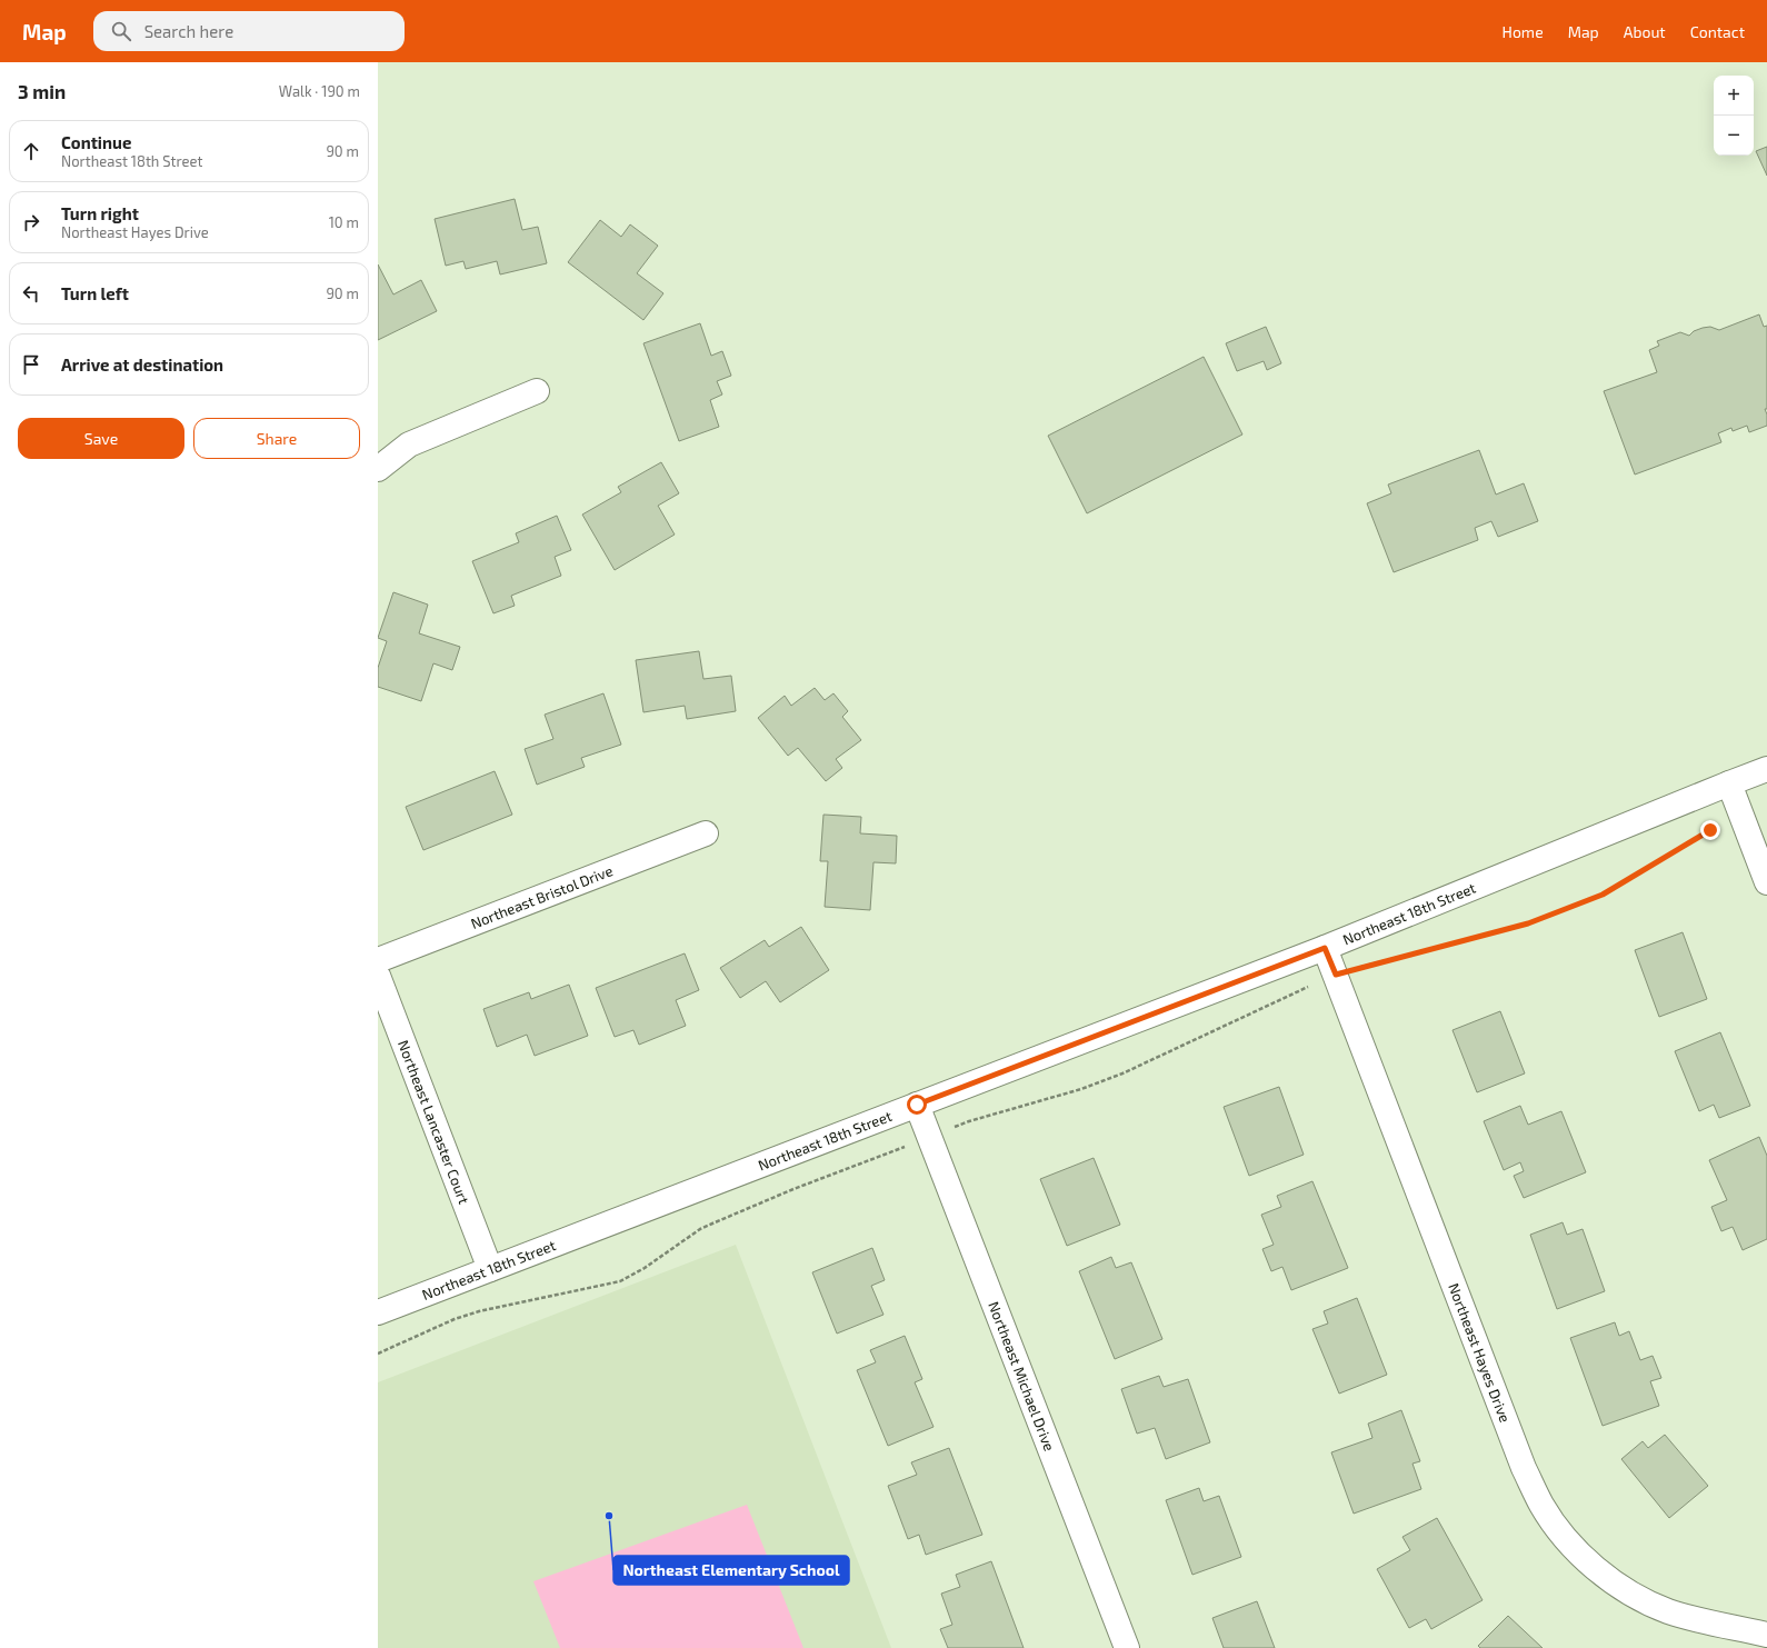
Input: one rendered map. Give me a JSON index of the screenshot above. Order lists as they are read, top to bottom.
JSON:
{
  "streets": {
    "street": [
      "Northeast Bristol Drive",
      "Northeast 18th Street",
      "Northeast Lancaster Court",
      "Northeast Hayes Drive",
      "Northeast Michael Drive"
    ]
  },
  "crossings": [
    ["Northeast 18th Street", "Northeast Lancaster Court"],
    ["Northeast 18th Street", "Northeast Hayes Drive"],
    ["Northeast 18th Street", "Northeast Michael Drive"]
  ],
  "places": ["Northeast Elementary School"],
  "page": {
    "header": "Map",
    "search": "Search here",
    "nav": [
      "Home",
      "Map",
      "About",
      "Contact"
    ],
    "heading": ["3 min", "Walk · 190 m"],
    "map_buttons": ["+", "−"],
    "list": [
      ["Continue", "Northeast 18th Street", "90 m"],
      ["Turn right", "Northeast Hayes Drive", "10 m"],
      ["Turn left", "90 m"],
      "Arrive at destination"
    ],
    "buttons": ["Save", "Share"]
  }
}
